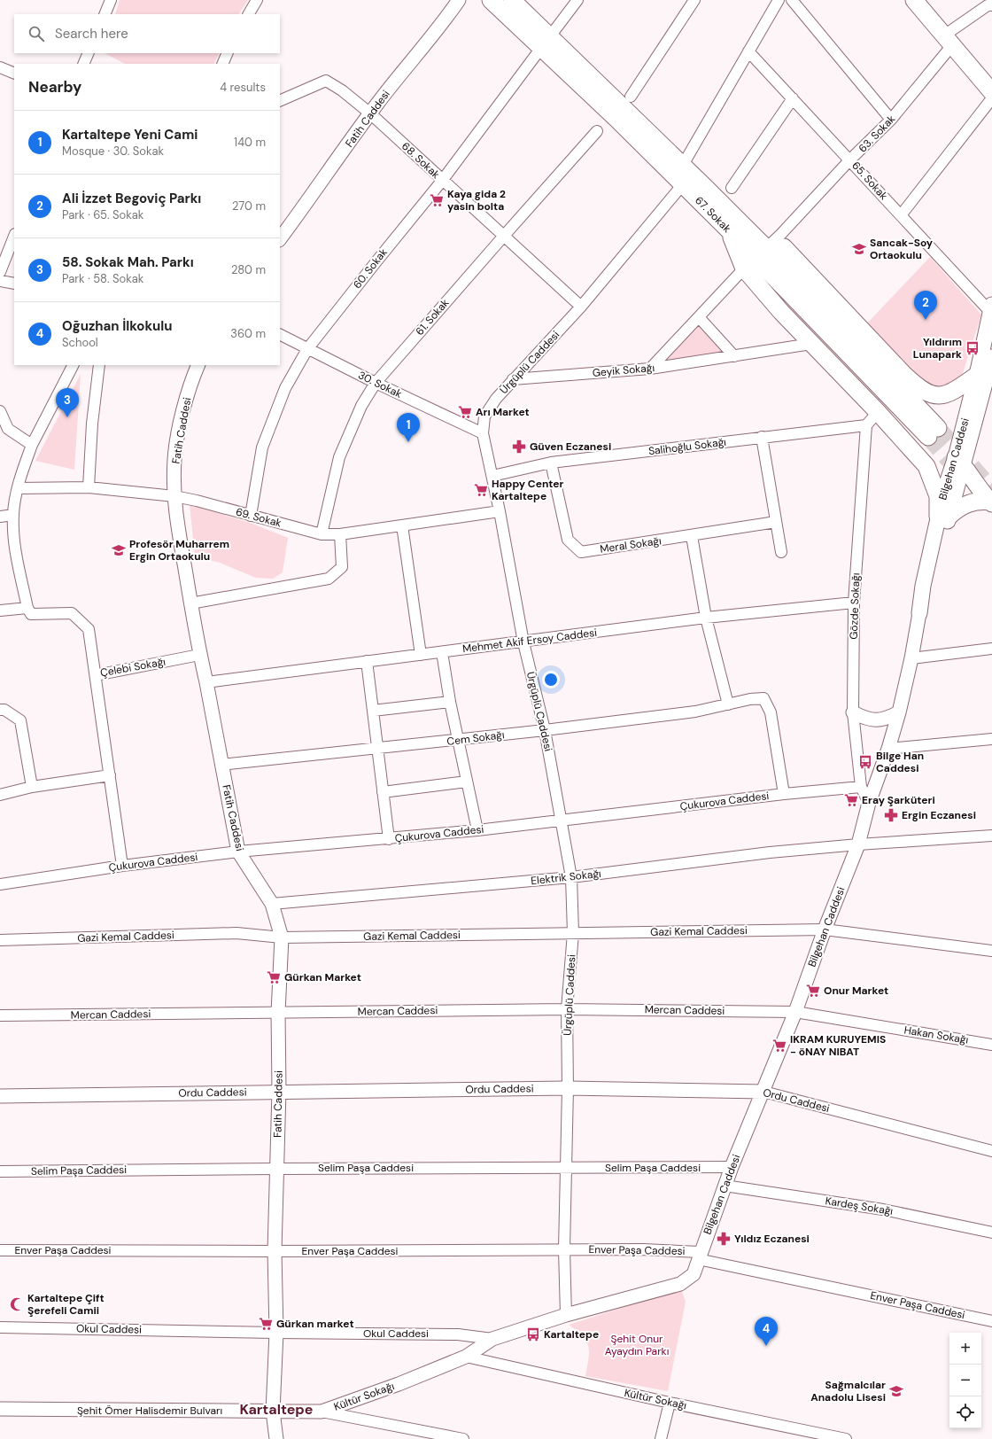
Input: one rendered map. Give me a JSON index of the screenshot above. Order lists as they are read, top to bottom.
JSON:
{
  "streets": {
    "main road": ["67. Sokak", "Bilgehan Caddesi"],
    "street": [
      "Fatih Caddesi",
      "63. Sokak",
      "68. Sokak",
      "65. Sokak",
      "60. Sokak",
      "61. Sokak",
      "Ürgüplü Caddesi",
      "Geyik Sokağı",
      "30. Sokak",
      "Salihoğlu Sokağı",
      "69. Sokak",
      "Meral Sokağı",
      "Gözde Sokağı",
      "Mehmet Akif Ersoy Caddesi",
      "Çelebi Sokağı",
      "Cem Sokağı",
      "Çukurova Caddesi",
      "Elektrik Sokağı",
      "Gazi Kemal Caddesi",
      "Mercan Caddesi",
      "Hakan Sokağı",
      "Ordu Caddesi",
      "Selim Paşa Caddesi",
      "Kardeş Sokağı",
      "Enver Paşa Caddesi",
      "Okul Caddesi",
      "Kültür Sokağı",
      "Şehit Ömer Halisdemir Bulvarı"
    ]
  },
  "crossings": [
    ["Fatih Caddesi", "68. Sokak"],
    ["Fatih Caddesi", "69. Sokak"],
    ["Fatih Caddesi", "Mehmet Akif Ersoy Caddesi"],
    ["Fatih Caddesi", "Çelebi Sokağı"],
    ["Fatih Caddesi", "Cem Sokağı"],
    ["Fatih Caddesi", "Çukurova Caddesi"],
    ["Fatih Caddesi", "Elektrik Sokağı"],
    ["Fatih Caddesi", "Gazi Kemal Caddesi"],
    ["Fatih Caddesi", "Mercan Caddesi"],
    ["Fatih Caddesi", "Ordu Caddesi"],
    ["Fatih Caddesi", "Selim Paşa Caddesi"],
    ["Fatih Caddesi", "Enver Paşa Caddesi"],
    ["Fatih Caddesi", "Okul Caddesi"],
    ["Fatih Caddesi", "Şehit Ömer Halisdemir Bulvarı"],
    ["63. Sokak", "65. Sokak"],
    ["63. Sokak", "67. Sokak"],
    ["68. Sokak", "60. Sokak"],
    ["68. Sokak", "61. Sokak"],
    ["68. Sokak", "Ürgüplü Caddesi"],
    ["65. Sokak", "Bilgehan Caddesi"],
    ["67. Sokak", "60. Sokak"],
    ["67. Sokak", "Ürgüplü Caddesi"],
    ["60. Sokak", "30. Sokak"],
    ["60. Sokak", "69. Sokak"],
    ["61. Sokak", "30. Sokak"],
    ["61. Sokak", "69. Sokak"],
    ["Ürgüplü Caddesi", "Geyik Sokağı"],
    ["Ürgüplü Caddesi", "30. Sokak"],
    ["Ürgüplü Caddesi", "Salihoğlu Sokağı"],
    ["Ürgüplü Caddesi", "69. Sokak"],
    ["Ürgüplü Caddesi", "Mehmet Akif Ersoy Caddesi"],
    ["Ürgüplü Caddesi", "Cem Sokağı"],
    ["Ürgüplü Caddesi", "Çukurova Caddesi"],
    ["Ürgüplü Caddesi", "Elektrik Sokağı"],
    ["Ürgüplü Caddesi", "Gazi Kemal Caddesi"],
    ["Ürgüplü Caddesi", "Mercan Caddesi"],
    ["Ürgüplü Caddesi", "Ordu Caddesi"],
    ["Ürgüplü Caddesi", "Selim Paşa Caddesi"],
    ["Ürgüplü Caddesi", "Enver Paşa Caddesi"],
    ["Ürgüplü Caddesi", "Okul Caddesi"],
    ["Salihoğlu Sokağı", "Meral Sokağı"],
    ["Salihoğlu Sokağı", "Gözde Sokağı"],
    ["Bilgehan Caddesi", "Elektrik Sokağı"],
    ["Bilgehan Caddesi", "Gazi Kemal Caddesi"],
    ["Bilgehan Caddesi", "Mercan Caddesi"],
    ["Bilgehan Caddesi", "Hakan Sokağı"],
    ["Bilgehan Caddesi", "Ordu Caddesi"],
    ["Bilgehan Caddesi", "Selim Paşa Caddesi"],
    ["Bilgehan Caddesi", "Kardeş Sokağı"],
    ["Bilgehan Caddesi", "Enver Paşa Caddesi"],
    ["Bilgehan Caddesi", "Okul Caddesi"],
    ["Gözde Sokağı", "Mehmet Akif Ersoy Caddesi"],
    ["Gözde Sokağı", "Çukurova Caddesi"],
    ["Cem Sokağı", "Çukurova Caddesi"],
    ["Mercan Caddesi", "Hakan Sokağı"],
    ["Enver Paşa Caddesi", "Okul Caddesi"],
    ["Okul Caddesi", "Kültür Sokağı"],
    ["Kültür Sokağı", "Şehit Ömer Halisdemir Bulvarı"]
  ],
  "districts": ["Kartaltepe"],
  "parks": ["Şehit Onur Ayaydın Parkı"],
  "places": {
    "supermarket": [
      "Kaya gida 2 yasin bolta",
      "Arı Market",
      "Happy Center Kartaltepe",
      "Eray Şarküteri",
      "Gürkan Market",
      "Onur Market",
      "IKRAM KURUYEMIS - öNAY NIBAT",
      "Gürkan market"
    ],
    "school or university": ["Sancak-Soy Ortaokulu", "Profesör Muharrem Ergin Ortaokulu", "Sağmalcılar Anadolu Lisesi"],
    "bus stop": ["Yıldırım Lunapark", "Bilge Han Caddesi", "Kartaltepe"],
    "pharmacy": ["Güven Eczanesi", "Ergin Eczanesi", "Yıldız Eczanesi"],
    "mosque": ["Kartaltepe Çift Şerefeli Camii"]
  },
  "page": {
    "search": "Search here",
    "heading": ["Nearby", "4 results"],
    "list": [
      {
        "mark": "1",
        "name": "Kartaltepe Yeni Cami",
        "note": "Mosque · 30. Sokak",
        "value": "140 m"
      },
      {
        "mark": "2",
        "name": "Ali İzzet Begoviç Parkı",
        "note": "Park · 65. Sokak",
        "value": "270 m"
      },
      {
        "mark": "3",
        "name": "58. Sokak Mah. Parkı",
        "note": "Park · 58. Sokak",
        "value": "280 m"
      },
      {
        "mark": "4",
        "name": "Oğuzhan İlkokulu",
        "note": "School",
        "value": "360 m"
      }
    ],
    "pins": [
      "2",
      "3",
      "1",
      "4"
    ],
    "map_buttons": ["+", "−"]
  }
}
